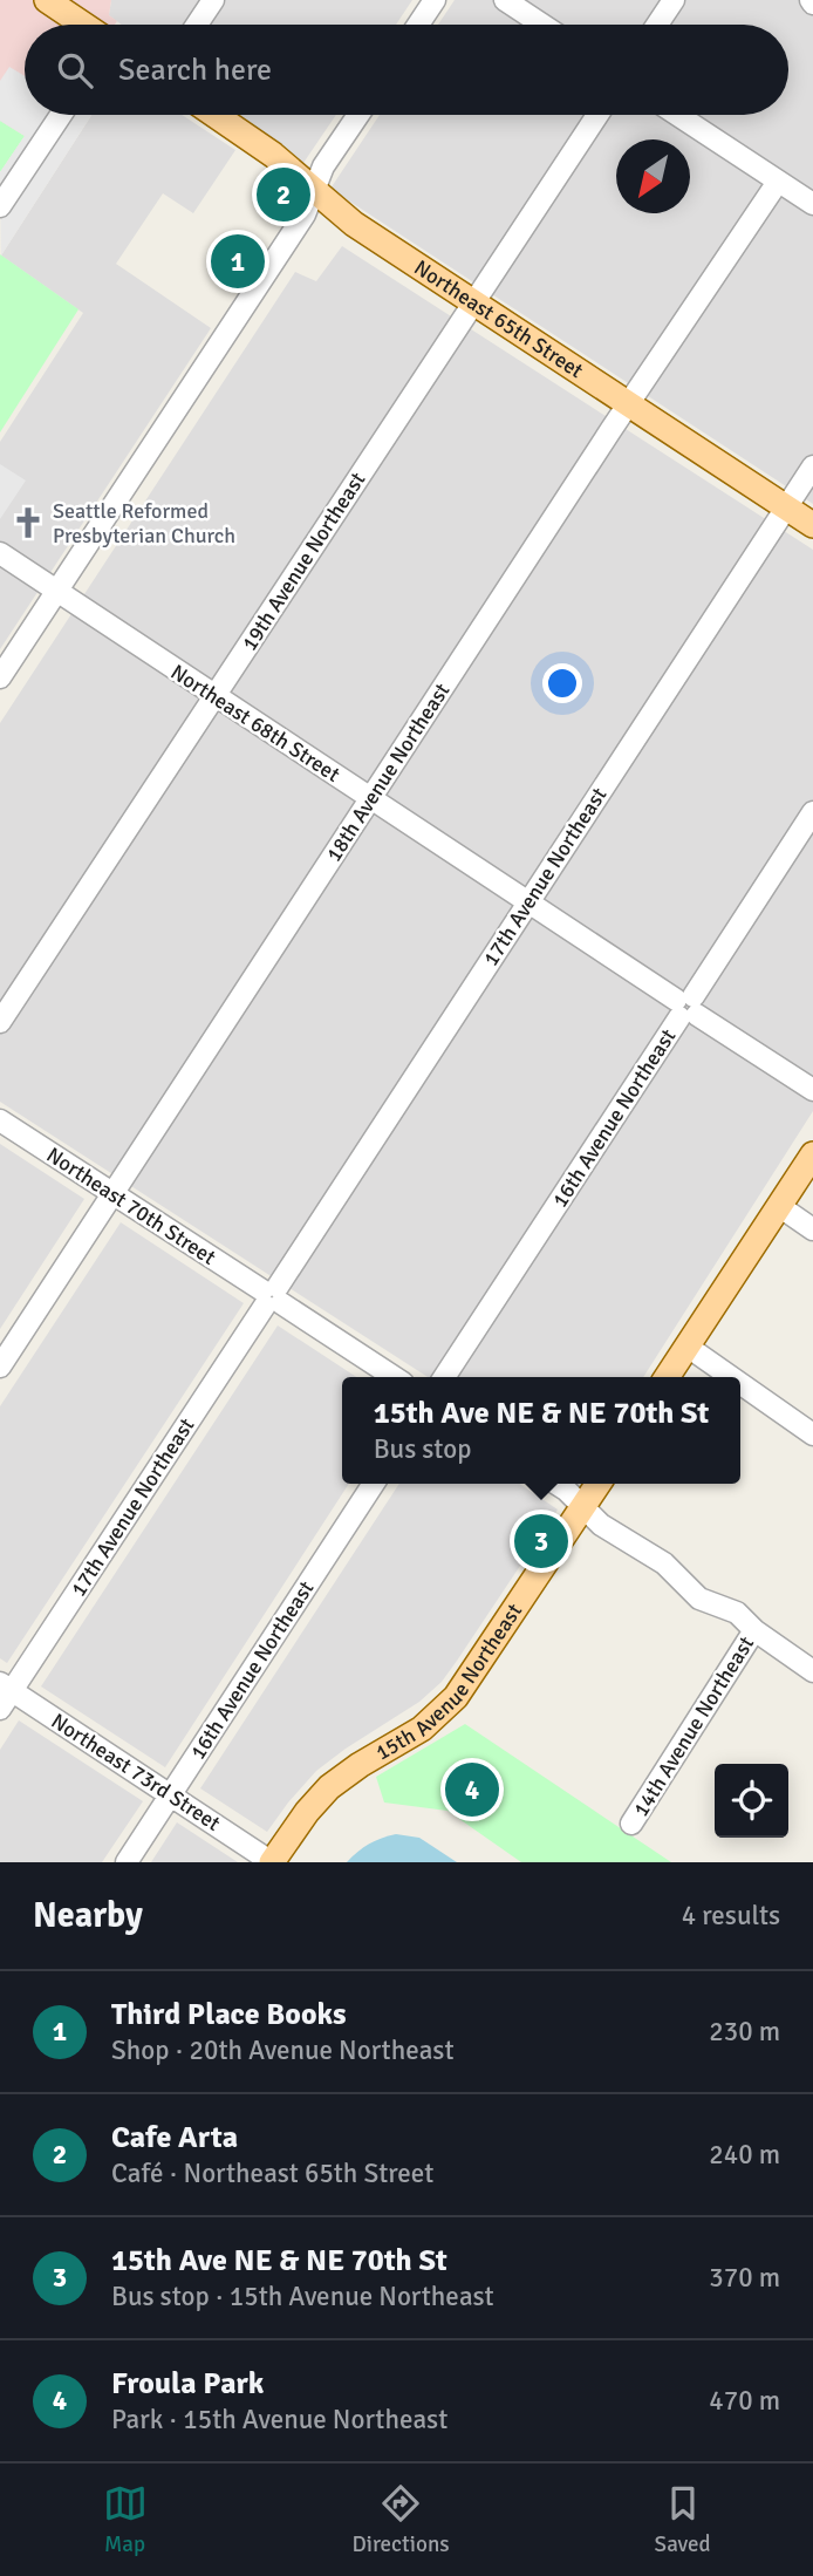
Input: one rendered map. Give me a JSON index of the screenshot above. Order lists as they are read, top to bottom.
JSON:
{
  "streets": {
    "main road": ["Northeast 65th Street", "15th Avenue Northeast"],
    "street": [
      "19th Avenue Northeast",
      "Northeast 68th Street",
      "18th Avenue Northeast",
      "17th Avenue Northeast",
      "16th Avenue Northeast",
      "Northeast 70th Street",
      "14th Avenue Northeast",
      "Northeast 73rd Street"
    ]
  },
  "crossings": [
    ["Northeast 65th Street", "19th Avenue Northeast"],
    ["Northeast 65th Street", "18th Avenue Northeast"],
    ["Northeast 65th Street", "17th Avenue Northeast"],
    ["19th Avenue Northeast", "Northeast 68th Street"],
    ["Northeast 68th Street", "18th Avenue Northeast"],
    ["Northeast 68th Street", "17th Avenue Northeast"],
    ["Northeast 68th Street", "16th Avenue Northeast"],
    ["18th Avenue Northeast", "Northeast 70th Street"],
    ["17th Avenue Northeast", "Northeast 70th Street"],
    ["17th Avenue Northeast", "Northeast 73rd Street"],
    ["16th Avenue Northeast", "Northeast 73rd Street"],
    ["15th Avenue Northeast", "Northeast 73rd Street"]
  ],
  "places": {
    "church": ["Seattle Reformed Presbyterian Church"]
  },
  "north": "bottom left",
  "page": {
    "search": "Search here",
    "pins": [
      "2",
      "1",
      "3",
      "4"
    ],
    "popup": ["15th Ave NE & NE 70th St", "Bus stop"],
    "heading": ["Nearby", "4 results"],
    "list": [
      {
        "mark": "1",
        "name": "Third Place Books",
        "note": "Shop · 20th Avenue Northeast",
        "value": "230 m"
      },
      {
        "mark": "2",
        "name": "Cafe Arta",
        "note": "Café · Northeast 65th Street",
        "value": "240 m"
      },
      {
        "mark": "3",
        "name": "15th Ave NE & NE 70th St",
        "note": "Bus stop · 15th Avenue Northeast",
        "value": "370 m"
      },
      {
        "mark": "4",
        "name": "Froula Park",
        "note": "Park · 15th Avenue Northeast",
        "value": "470 m"
      }
    ],
    "nav": ["Map", "Directions", "Saved"]
  }
}
